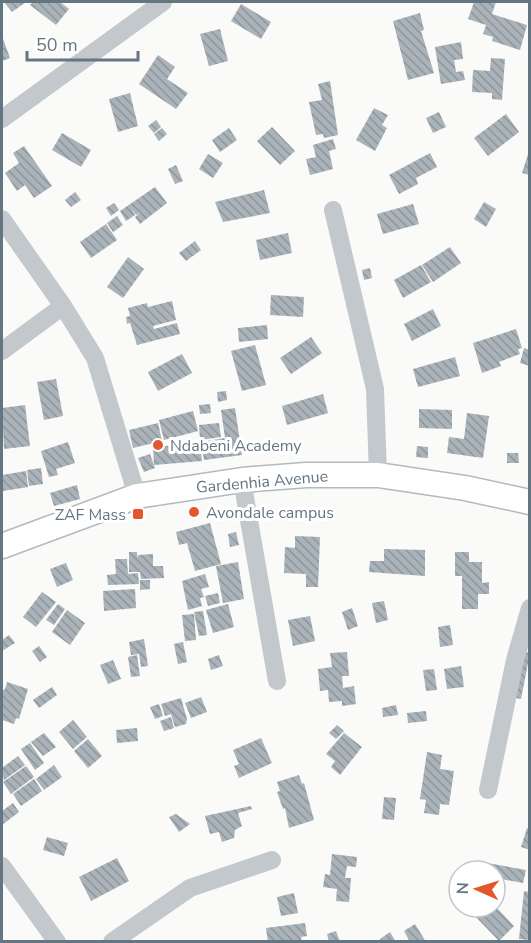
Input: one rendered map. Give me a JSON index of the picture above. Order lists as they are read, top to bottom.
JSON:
{
  "streets": {
    "main road": ["Gardenhia Avenue"]
  },
  "places": {
    "other": ["Ndabeni Academy", "Avondale campus"],
    "transit": ["ZAF Mass"]
  },
  "scale_bar": "50 m",
  "north": "left"
}
